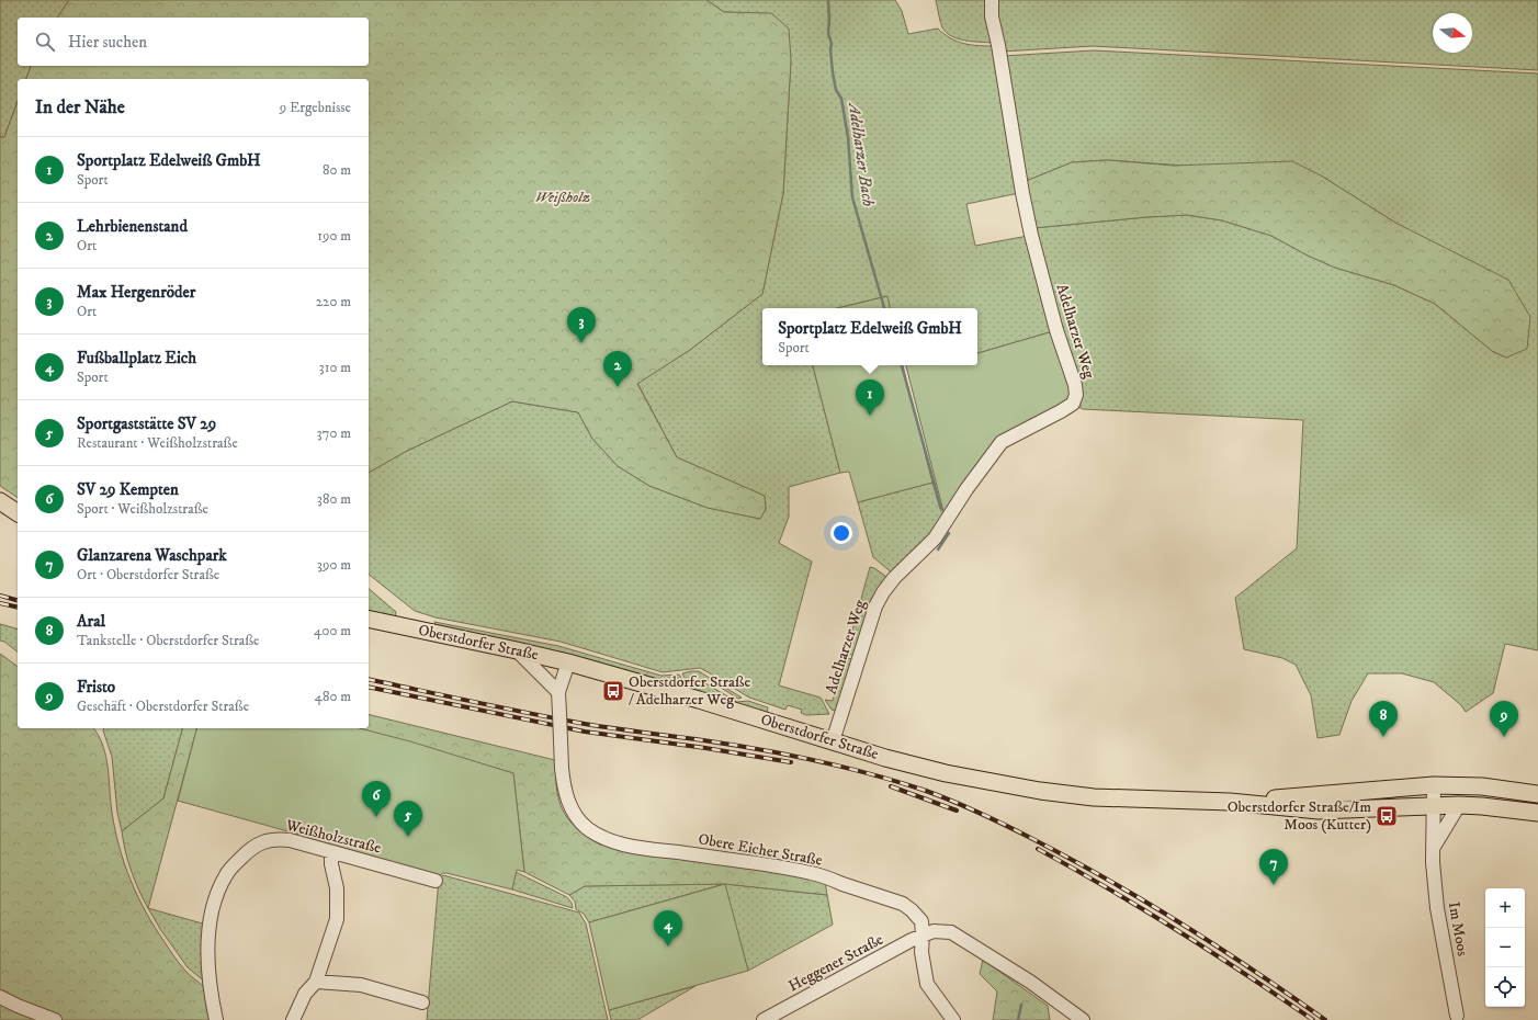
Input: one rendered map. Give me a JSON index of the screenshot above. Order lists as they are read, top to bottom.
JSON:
{
  "streets": {
    "main road": ["Oberstdorfer Straße"],
    "street": [
      "Adelharzer Weg",
      "Weißholzstraße",
      "Obere Eicher Straße",
      "Im Moos",
      "Heggener Straße"
    ]
  },
  "crossings": [
    ["Adelharzer Weg", "Oberstdorfer Straße"],
    ["Oberstdorfer Straße", "Obere Eicher Straße"],
    ["Oberstdorfer Straße", "Im Moos"],
    ["Obere Eicher Straße", "Heggener Straße"]
  ],
  "water": ["Adelharzer Bach"],
  "parks": ["Weißholz"],
  "places": {
    "bus stop": ["Oberstdorfer Straße / Adelharzer Weg", "Oberstdorfer Straße/Im Moos (Kutter)"]
  },
  "north": "right",
  "page": {
    "search": "Hier suchen",
    "heading": ["In der Nähe", "9 Ergebnisse"],
    "list": [
      {
        "mark": "1",
        "name": "Sportplatz Edelweiß GmbH",
        "note": "Sport",
        "value": "80 m"
      },
      {
        "mark": "2",
        "name": "Lehrbienenstand",
        "note": "Ort",
        "value": "190 m"
      },
      {
        "mark": "3",
        "name": "Max Hergenröder",
        "note": "Ort",
        "value": "220 m"
      },
      {
        "mark": "4",
        "name": "Fußballplatz Eich",
        "note": "Sport",
        "value": "310 m"
      },
      {
        "mark": "5",
        "name": "Sportgaststätte SV 29",
        "note": "Restaurant · Weißholzstraße",
        "value": "370 m"
      },
      {
        "mark": "6",
        "name": "SV 29 Kempten",
        "note": "Sport · Weißholzstraße",
        "value": "380 m"
      },
      {
        "mark": "7",
        "name": "Glanzarena Waschpark",
        "note": "Ort · Oberstdorfer Straße",
        "value": "390 m"
      },
      {
        "mark": "8",
        "name": "Aral",
        "note": "Tankstelle · Oberstdorfer Straße",
        "value": "400 m"
      },
      {
        "mark": "9",
        "name": "Fristo",
        "note": "Geschäft · Oberstdorfer Straße",
        "value": "480 m"
      }
    ],
    "pins": [
      "3",
      "2",
      "1",
      "8",
      "9",
      "6",
      "5",
      "7",
      "4"
    ],
    "popup": ["Sportplatz Edelweiß GmbH", "Sport"],
    "map_buttons": ["+", "−"]
  }
}
